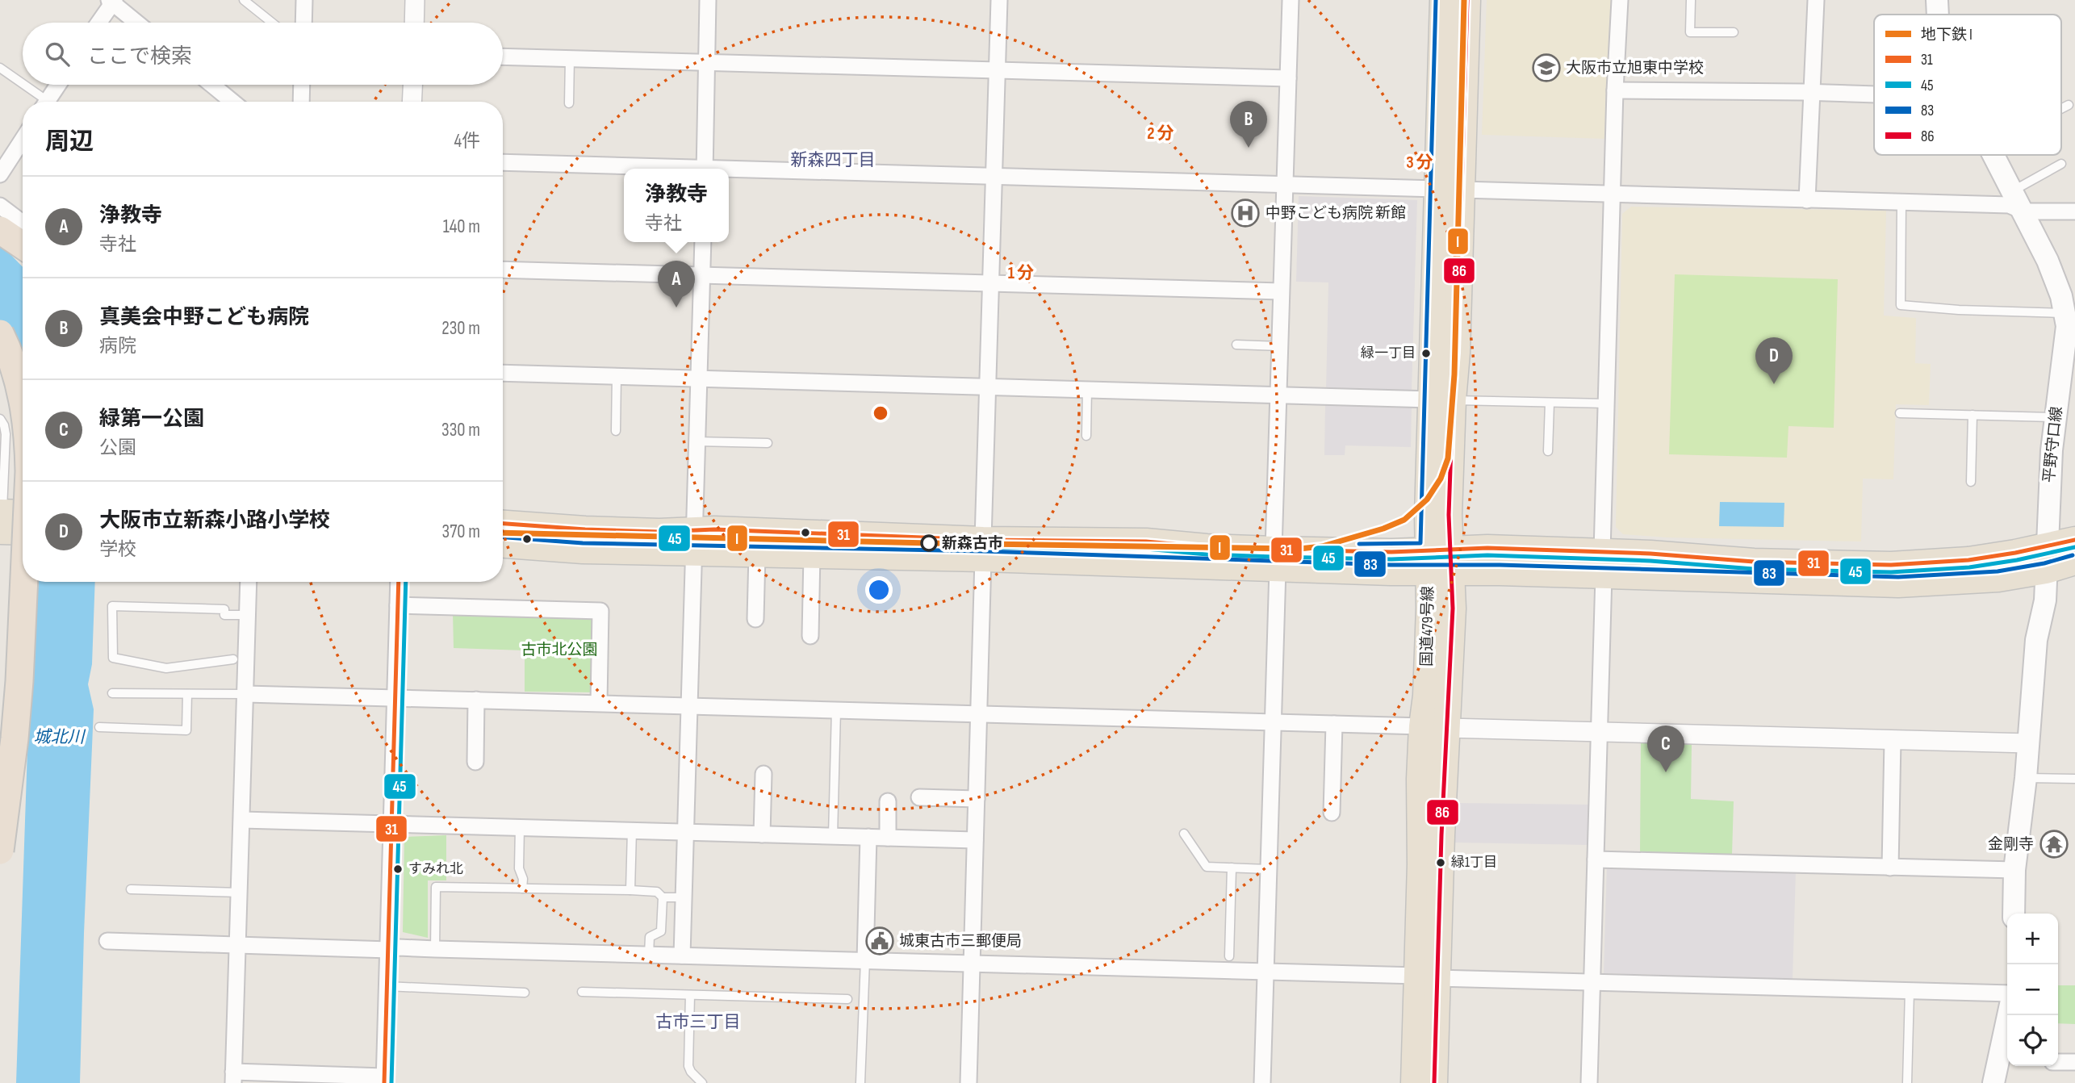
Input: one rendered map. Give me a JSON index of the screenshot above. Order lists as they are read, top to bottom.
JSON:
{
  "streets": {
    "highway": ["国道479号線"],
    "main road": ["平野守口線"]
  },
  "districts": ["新森四丁目", "古市三丁目"],
  "water": ["城北川"],
  "parks": ["古市北公園"],
  "places": {
    "school or university": ["大阪市立旭東中学校"],
    "hospital": ["中野こども病院 新館"],
    "other": [
      "緑一丁目",
      "新森古市",
      "緑1丁目",
      "すみれ北"
    ],
    "temple": ["金剛寺"],
    "public building": ["城東古市三郵便局"]
  },
  "lines": [
    "metro line I",
    "transit line 83",
    "transit line 86",
    "transit line 31",
    "transit line 45"
  ],
  "legend": [
    "地下鉄 I",
    "31",
    "45",
    "83",
    "86"
  ],
  "page": {
    "search": "ここで検索",
    "pins": [
      "B",
      "A",
      "D",
      "C"
    ],
    "heading": ["周辺", "4件"],
    "popup": ["浄教寺", "寺社"],
    "list": [
      {
        "mark": "A",
        "name": "浄教寺",
        "note": "寺社",
        "value": "140 m"
      },
      {
        "mark": "B",
        "name": "真美会中野こども病院",
        "note": "病院",
        "value": "230 m"
      },
      {
        "mark": "C",
        "name": "緑第一公園",
        "note": "公園",
        "value": "330 m"
      },
      {
        "mark": "D",
        "name": "大阪市立新森小路小学校",
        "note": "学校",
        "value": "370 m"
      }
    ],
    "map_buttons": ["+", "−"]
  },
  "rings": ["2 分", "3 分", "1 分"]
}
